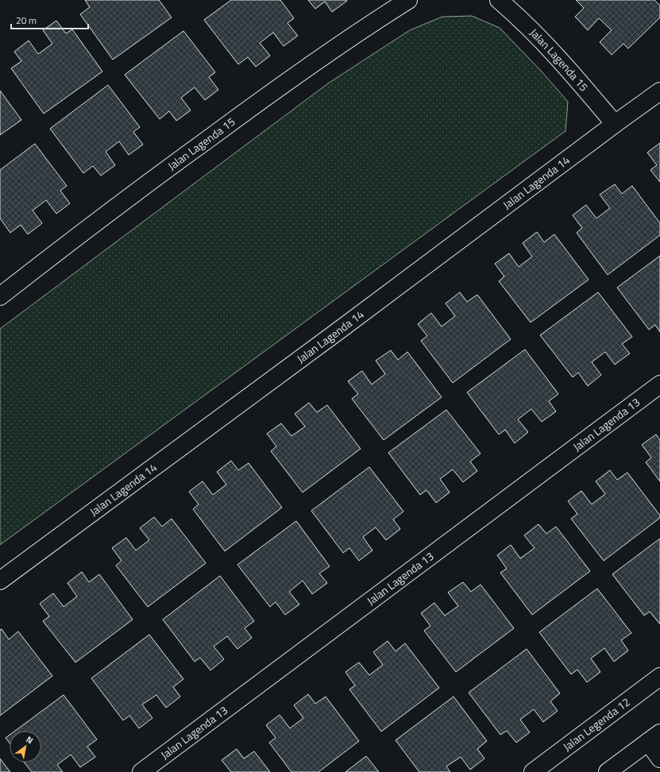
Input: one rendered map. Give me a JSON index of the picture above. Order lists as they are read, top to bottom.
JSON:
{
  "streets": {
    "street": [
      "Jalan Lagenda 15",
      "Jalan Lagenda 14",
      "Jalan Lagenda 13",
      "Jalan Legenda 12"
    ]
  },
  "crossings": [
    ["Jalan Lagenda 15", "Jalan Lagenda 14"]
  ],
  "scale_bar": "20 m",
  "north": "top right"
}
